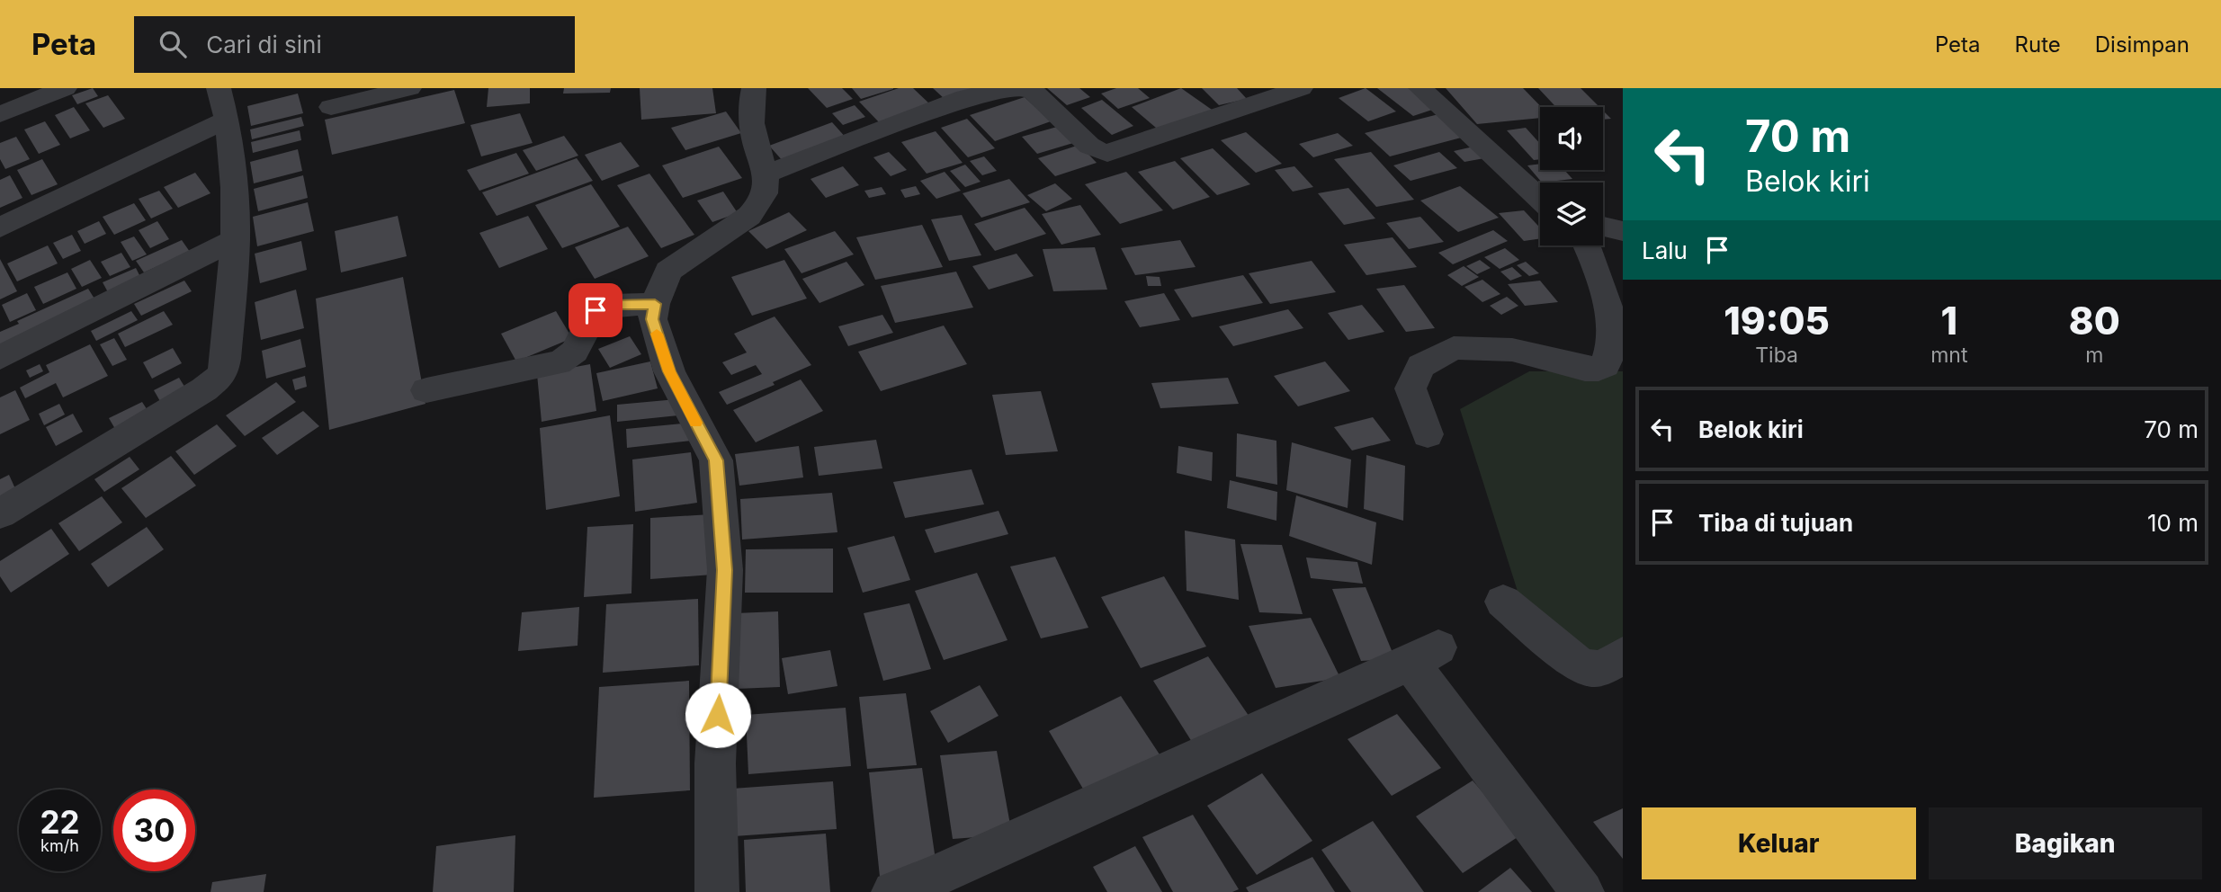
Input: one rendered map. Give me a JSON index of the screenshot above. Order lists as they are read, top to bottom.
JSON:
{
  "page": {
    "header": "Peta",
    "search": "Cari di sini",
    "nav": ["Peta", "Rute", "Disimpan"],
    "turn": ["70 m", "Belok kiri"],
    "then": "Lalu",
    "eta": [
      "19:05",
      "Tiba",
      "1",
      "mnt",
      "80",
      "m"
    ],
    "list": [
      {
        "name": "Belok kiri",
        "value": "70 m"
      },
      {
        "name": "Tiba di tujuan",
        "value": "10 m"
      }
    ],
    "speed": "22 km/h",
    "limit": "30",
    "buttons": ["Keluar", "Bagikan"]
  }
}
